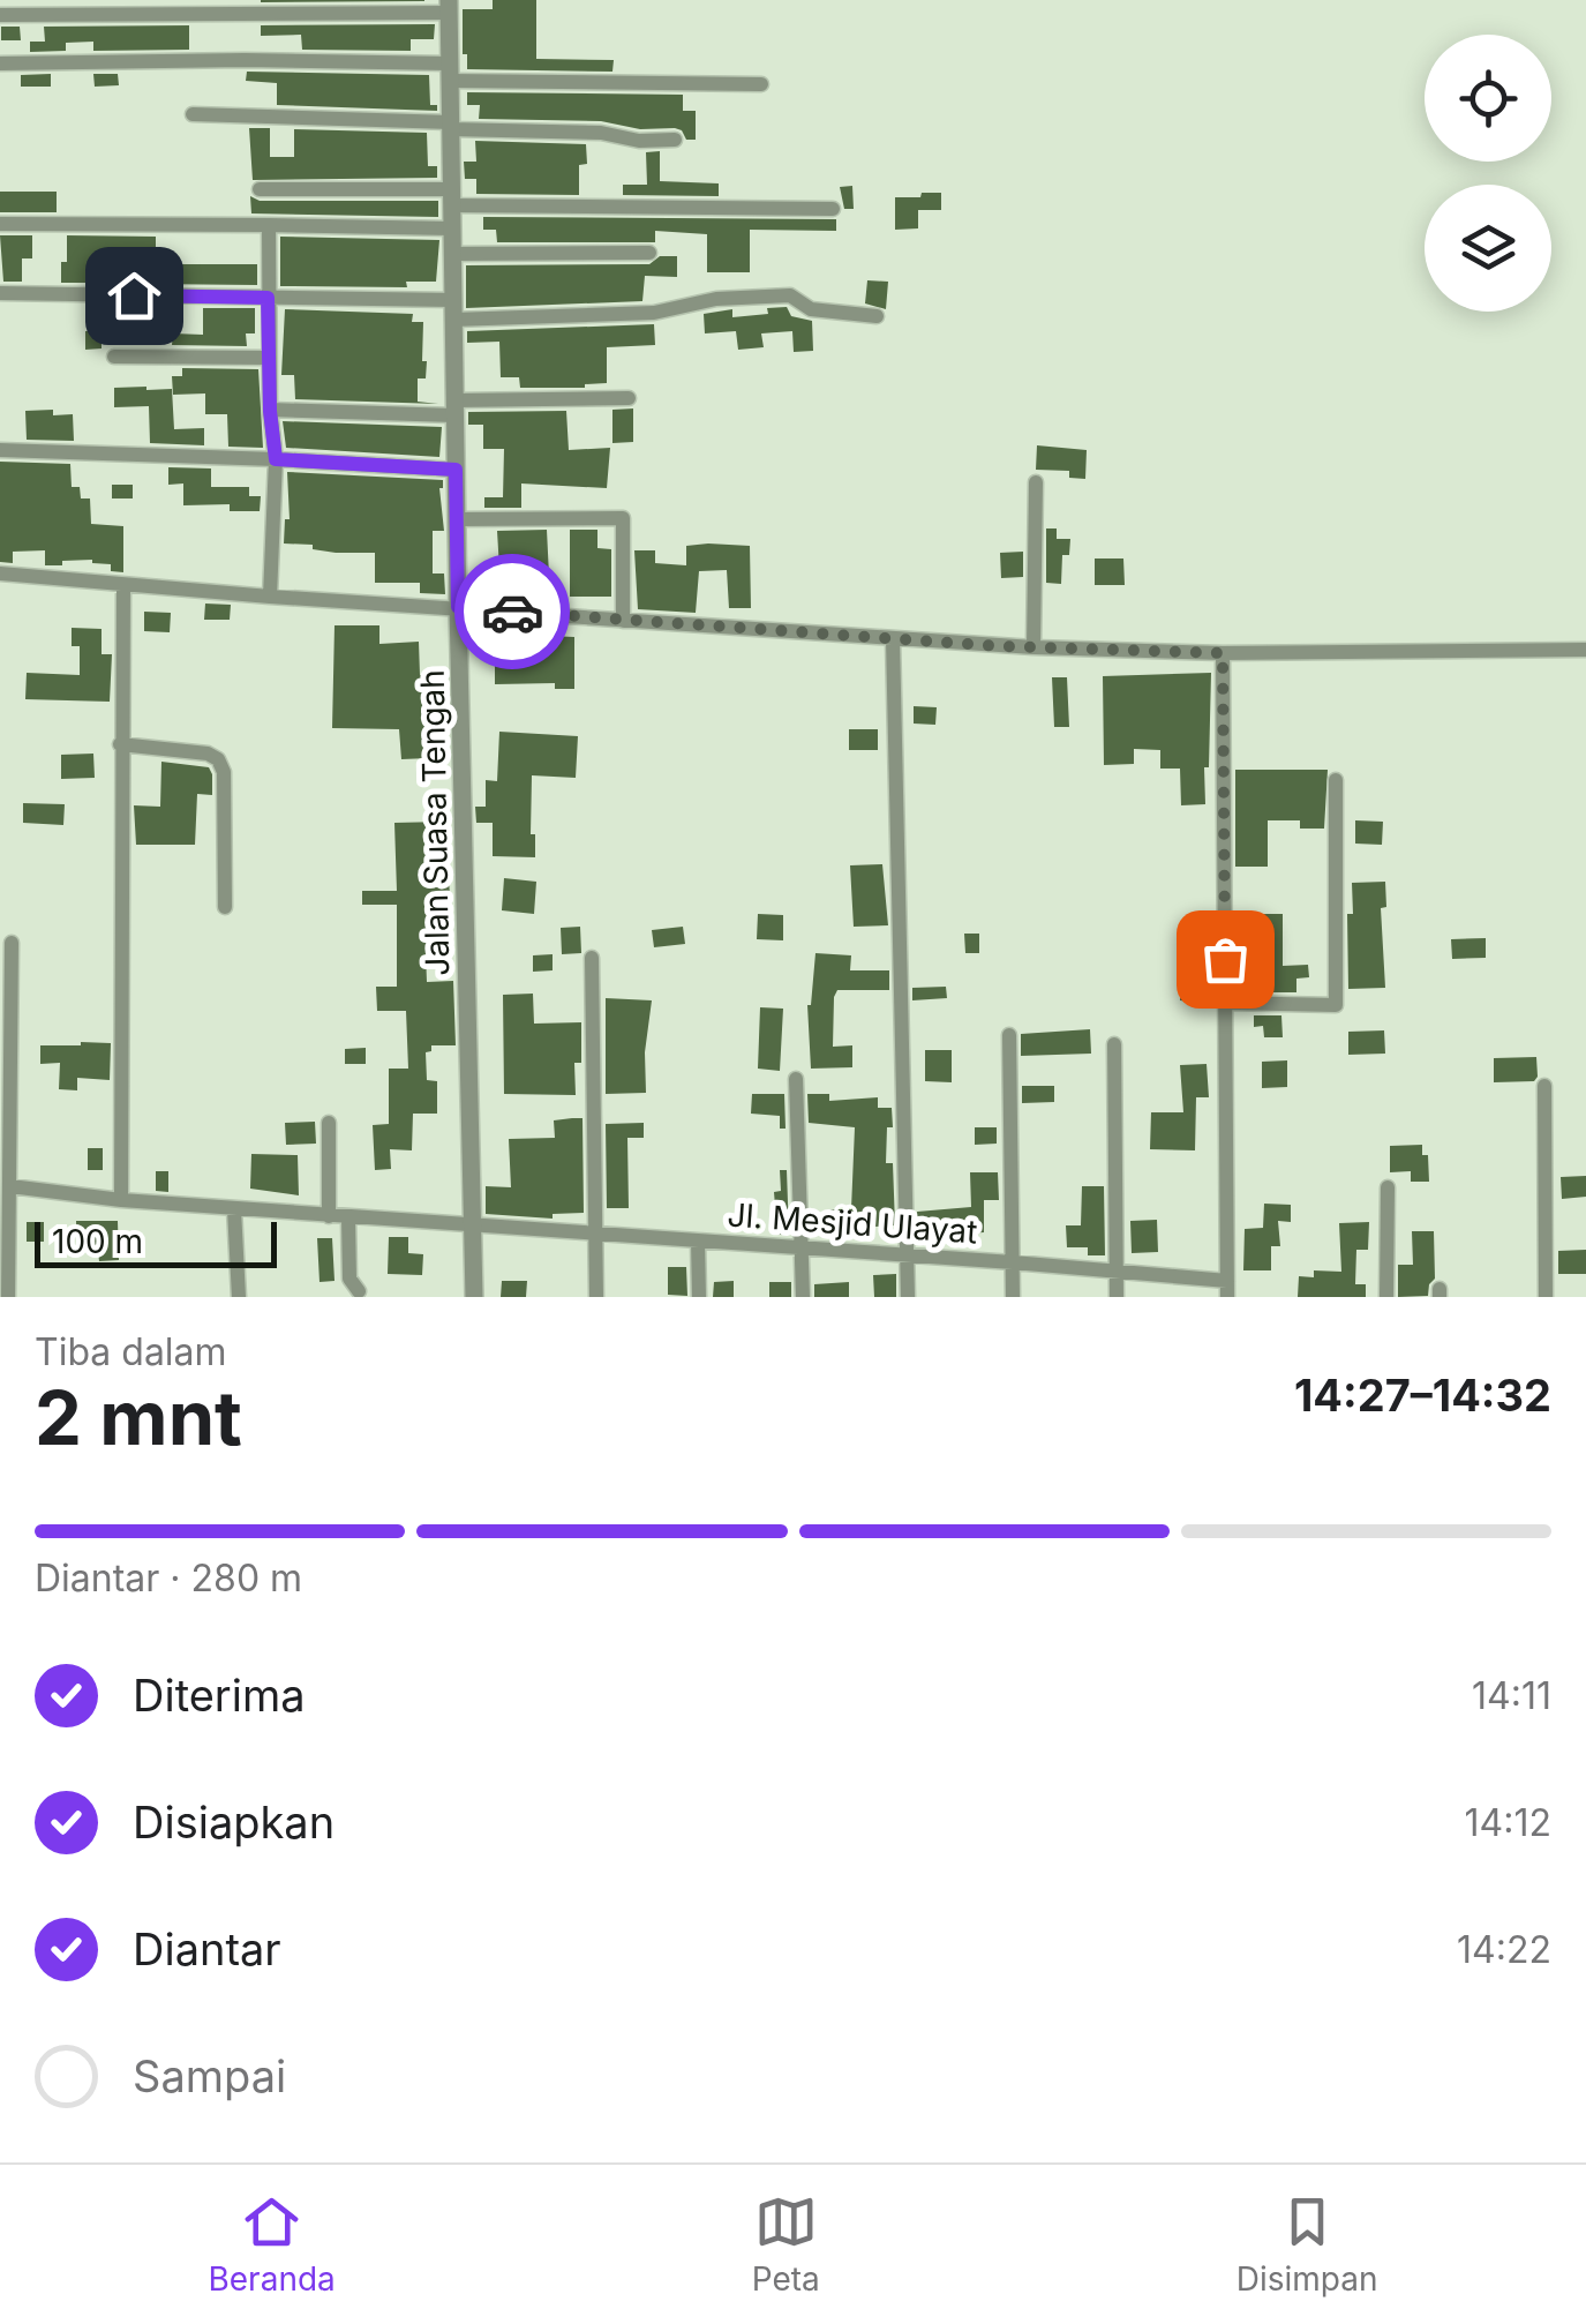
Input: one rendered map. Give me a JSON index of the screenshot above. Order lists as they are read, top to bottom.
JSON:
{
  "streets": {
    "street": ["Jalan Suasa Tengah", "Jl. Mesjid Ulayat"]
  },
  "crossings": [
    ["Jalan Suasa Tengah", "Jl. Mesjid Ulayat"]
  ],
  "scale_bar": "100 m",
  "page": {
    "scale": "100 m",
    "heading": ["2 mnt", "Tiba dalam", "14:27–14:32"],
    "bar": "Diantar · 280 m",
    "list": [
      ["Diterima", "14:11"],
      ["Disiapkan", "14:12"],
      ["Diantar", "14:22"],
      "Sampai"
    ],
    "tabs": ["Beranda", "Peta", "Disimpan"]
  }
}
